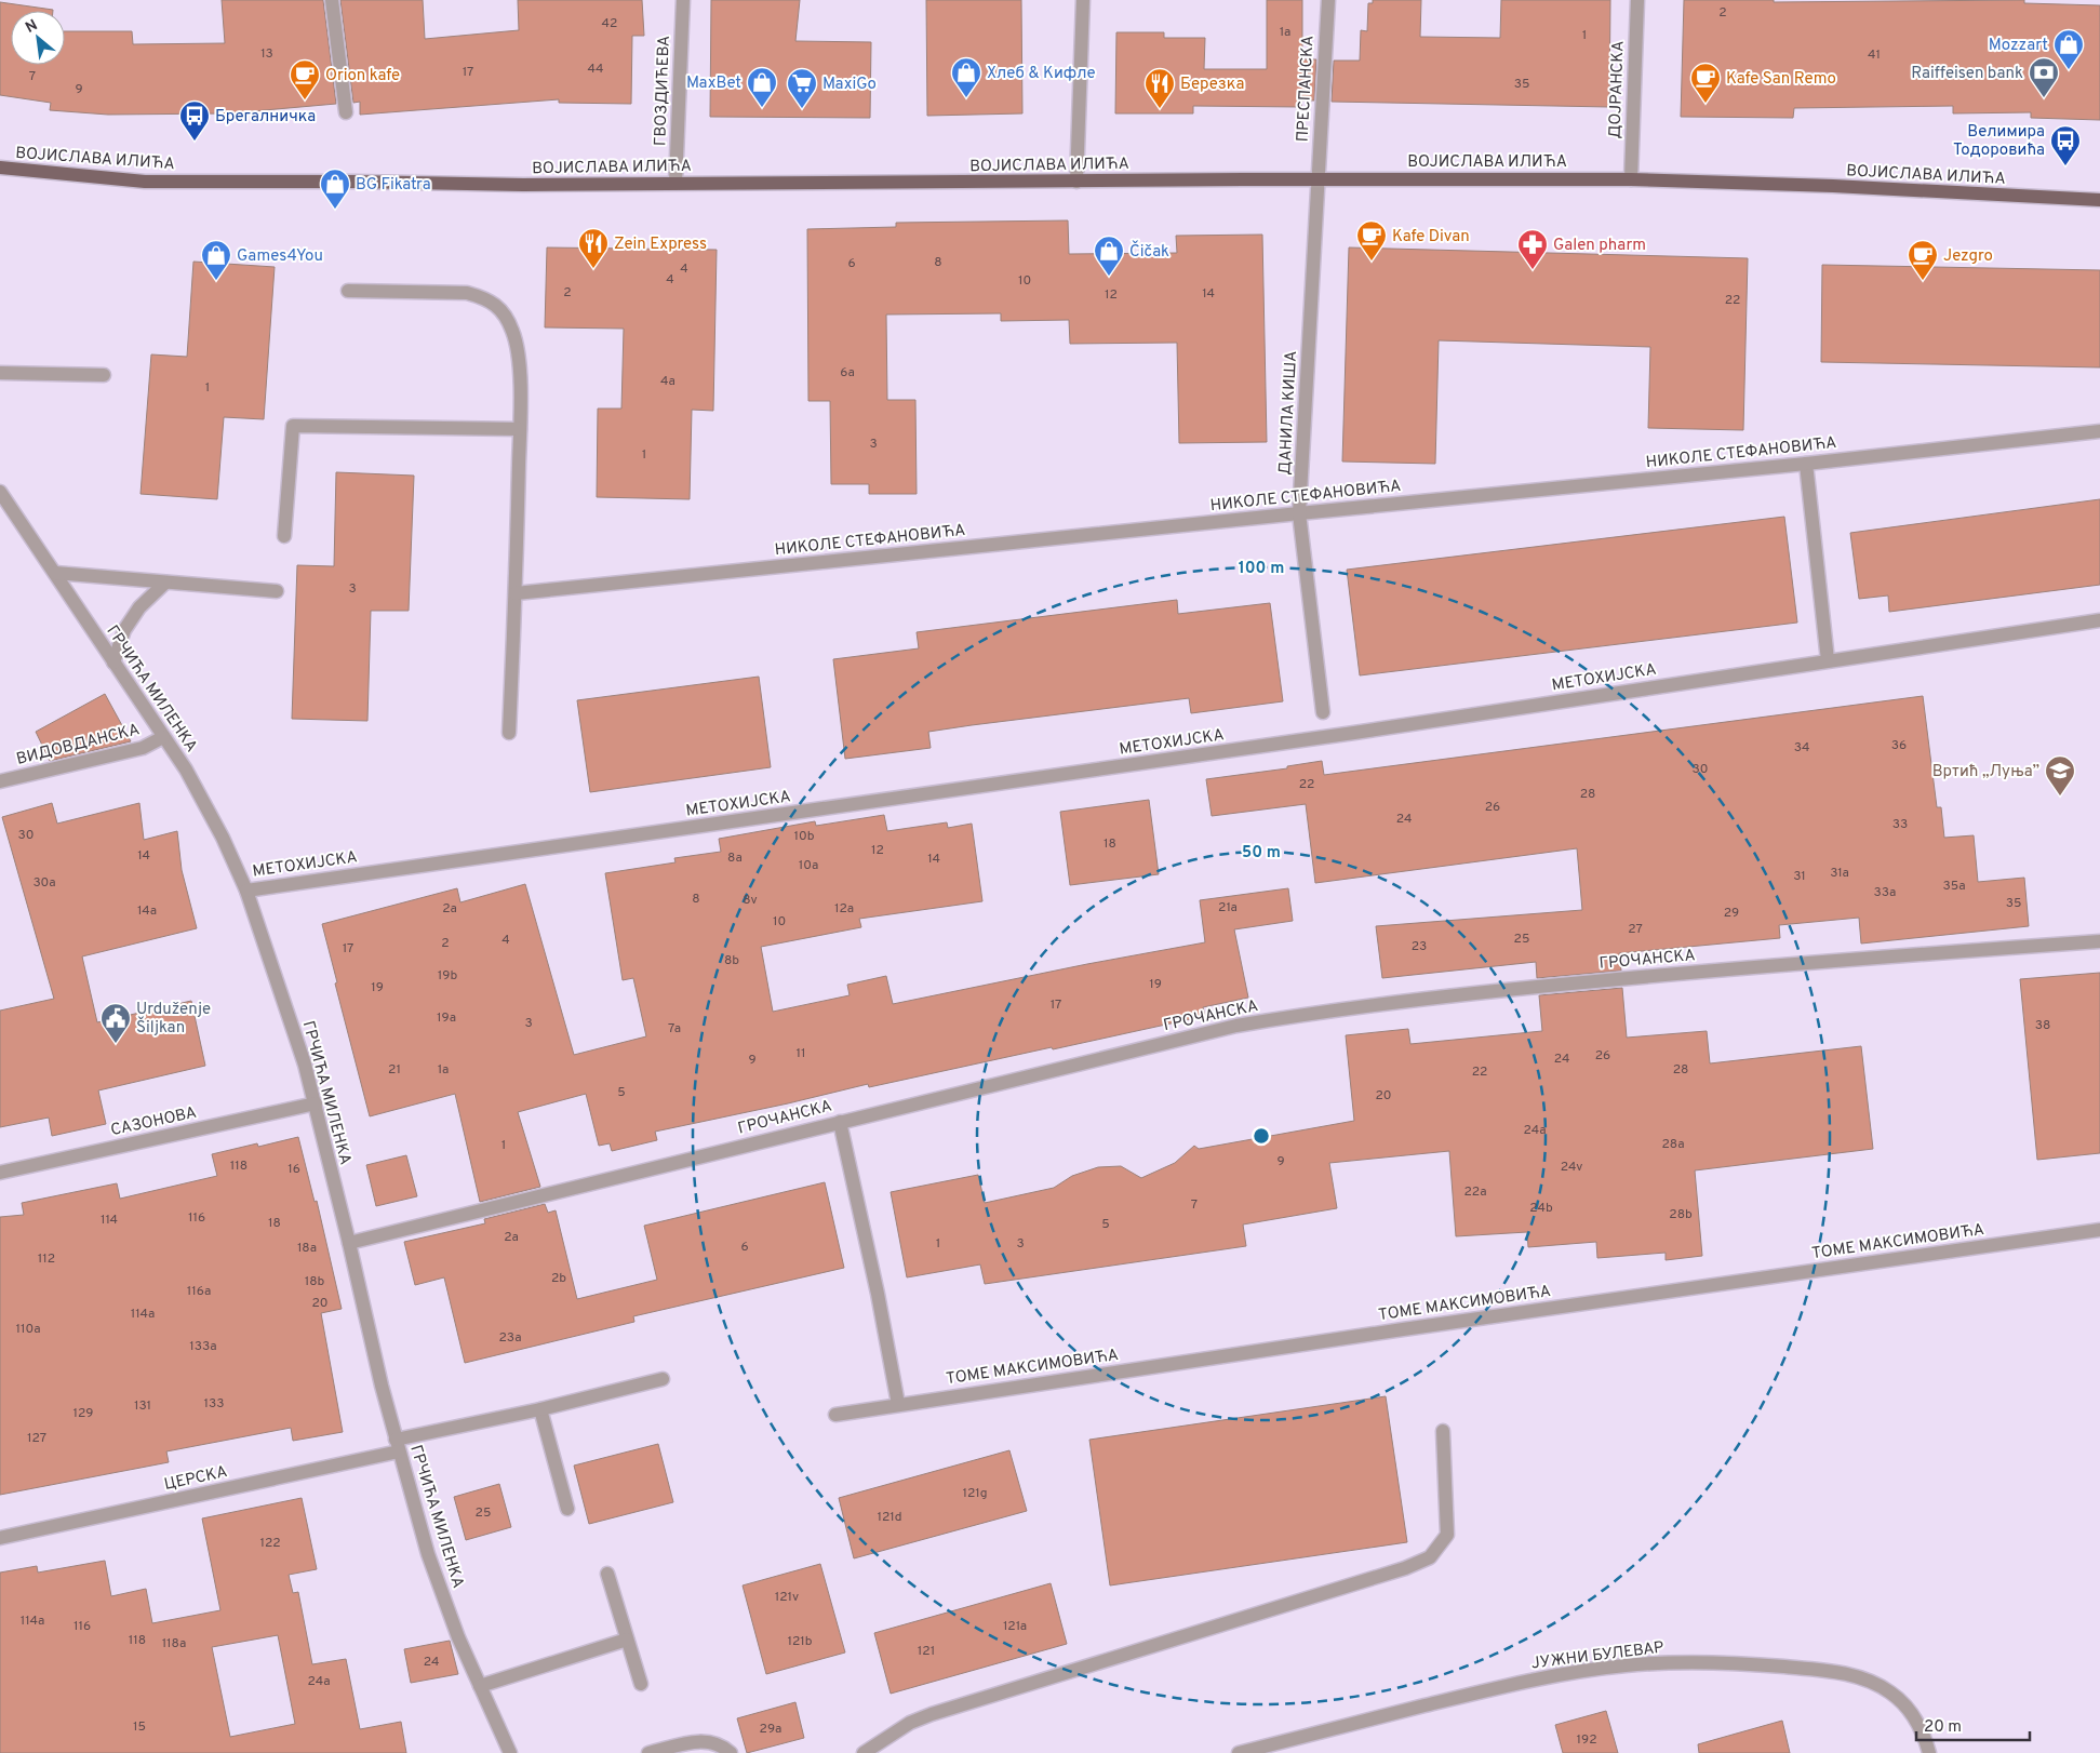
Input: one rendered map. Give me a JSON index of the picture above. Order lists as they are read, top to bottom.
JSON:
{
  "streets": {
    "main road": ["ВОЈИСЛАВА ИЛИЋА"],
    "street": [
      "ПРЕСПАНСКА",
      "ДОЈРАНСКА",
      "ГВОЗДИЋЕВА",
      "ДАНИЛА КИША",
      "НИКОЛЕ СТЕФАНОВИЋА",
      "МЕТОХИЈСКА",
      "ГРЧИЋА МИЛЕНКА",
      "ВИДОВДАНСКА",
      "ГРОЧАНСКА",
      "САЗОНОВА",
      "ТОМЕ МАКСИМОВИЋА",
      "ЦЕРСКА",
      "ЈУЖНИ БУЛЕВАР"
    ]
  },
  "crossings": [
    ["ПРЕСПАНСКА", "ВОЈИСЛАВА ИЛИЋА"],
    ["ПРЕСПАНСКА", "ДАНИЛА КИША"],
    ["ДОЈРАНСКА", "ВОЈИСЛАВА ИЛИЋА"],
    ["ГВОЗДИЋЕВА", "ВОЈИСЛАВА ИЛИЋА"],
    ["ВОЈИСЛАВА ИЛИЋА", "ДАНИЛА КИША"],
    ["ДАНИЛА КИША", "НИКОЛЕ СТЕФАНОВИЋА"],
    ["МЕТОХИЈСКА", "ГРЧИЋА МИЛЕНКА"],
    ["ГРЧИЋА МИЛЕНКА", "ВИДОВДАНСКА"],
    ["ГРЧИЋА МИЛЕНКА", "ГРОЧАНСКА"],
    ["ГРЧИЋА МИЛЕНКА", "САЗОНОВА"],
    ["ГРЧИЋА МИЛЕНКА", "ЦЕРСКА"]
  ],
  "places": {
    "shop": [
      "Mozzart",
      "Хлеб & Кифле",
      "MaxBet",
      "BG Fikatra",
      "Čičak",
      "Games4You"
    ],
    "bank": ["Raiffeisen bank"],
    "cafe": [
      "Orion kafe",
      "Kafe San Remo",
      "Kafe Divan",
      "Jezgro"
    ],
    "supermarket": ["MaxiGo"],
    "restaurant": ["Березка", "Zein Express"],
    "bus stop": ["Брегалничка", "Велимира Тодоровића"],
    "pharmacy": ["Galen pharm"],
    "school or university": ["Вртић „Луња”"],
    "public building": ["Urduženje Šiljkan"]
  },
  "house_numbers": [
    "2",
    "42",
    "1a",
    "1",
    "13",
    "41",
    "44",
    "17",
    "7",
    "35",
    "9",
    "8",
    "6",
    "4",
    "4",
    "10",
    "2",
    "14",
    "12",
    "22",
    "6a",
    "4a",
    "1",
    "3",
    "1",
    "3",
    "36",
    "34",
    "30",
    "22",
    "28",
    "26",
    "24",
    "33",
    "30",
    "10b",
    "18",
    "12",
    "14",
    "8a",
    "14",
    "10a",
    "31a",
    "31",
    "30a",
    "35a",
    "33a",
    "8",
    "8v",
    "35",
    "21a",
    "2a",
    "12a",
    "14a",
    "29",
    "10",
    "27",
    "25",
    "4",
    "2",
    "23",
    "17",
    "8b",
    "19b",
    "19",
    "19",
    "17",
    "19a",
    "3",
    "38",
    "7a",
    "11",
    "26",
    "24",
    "9",
    "21",
    "1a",
    "28",
    "22",
    "5",
    "20",
    "24a",
    "28a",
    "1",
    "9",
    "118",
    "24v",
    "16",
    "22a",
    "7",
    "24b",
    "28b",
    "116",
    "114",
    "18",
    "5",
    "2a",
    "1",
    "3",
    "6",
    "18a",
    "112",
    "2b",
    "18b",
    "116a",
    "20",
    "114a",
    "110a",
    "23a",
    "133a",
    "133",
    "131",
    "129",
    "127",
    "121g",
    "25",
    "121d",
    "122",
    "121v",
    "114a",
    "116",
    "121a",
    "118",
    "121b",
    "118a",
    "121",
    "24",
    "24a",
    "15",
    "29a",
    "192"
  ],
  "scale_bar": "20 m",
  "north": "top left",
  "rings": ["100 m", "50 m"]
}
